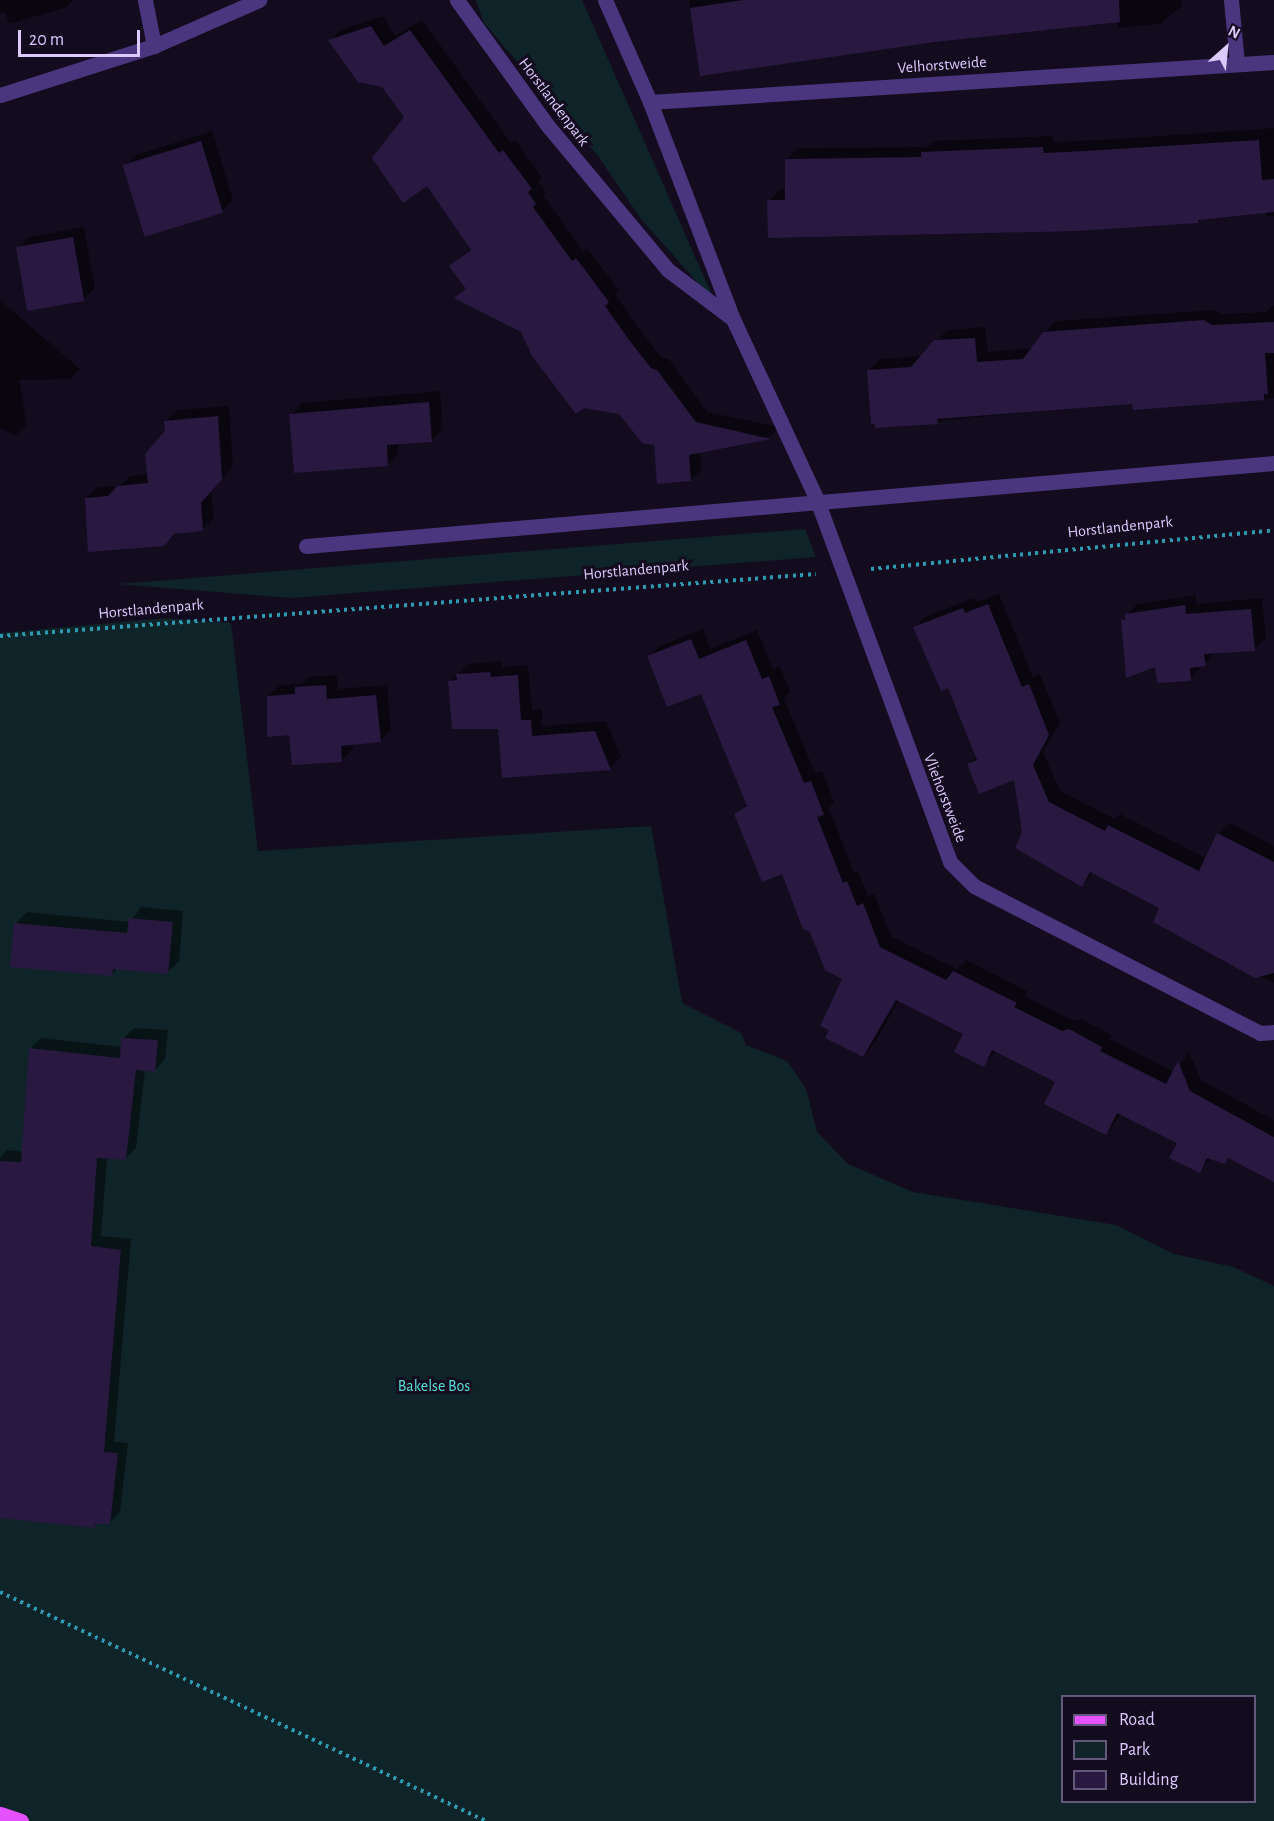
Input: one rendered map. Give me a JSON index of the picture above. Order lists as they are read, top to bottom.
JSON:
{
  "streets": {
    "street": ["Velhorstweide", "Horstlandenpark", "Vliehorstweide"]
  },
  "crossings": [
    ["Velhorstweide", "Horstlandenpark"],
    ["Horstlandenpark", "Vliehorstweide"]
  ],
  "parks": ["Bakelse Bos"],
  "legend": ["Road", "Park", "Building"],
  "scale_bar": "20 m",
  "north": "top right"
}
